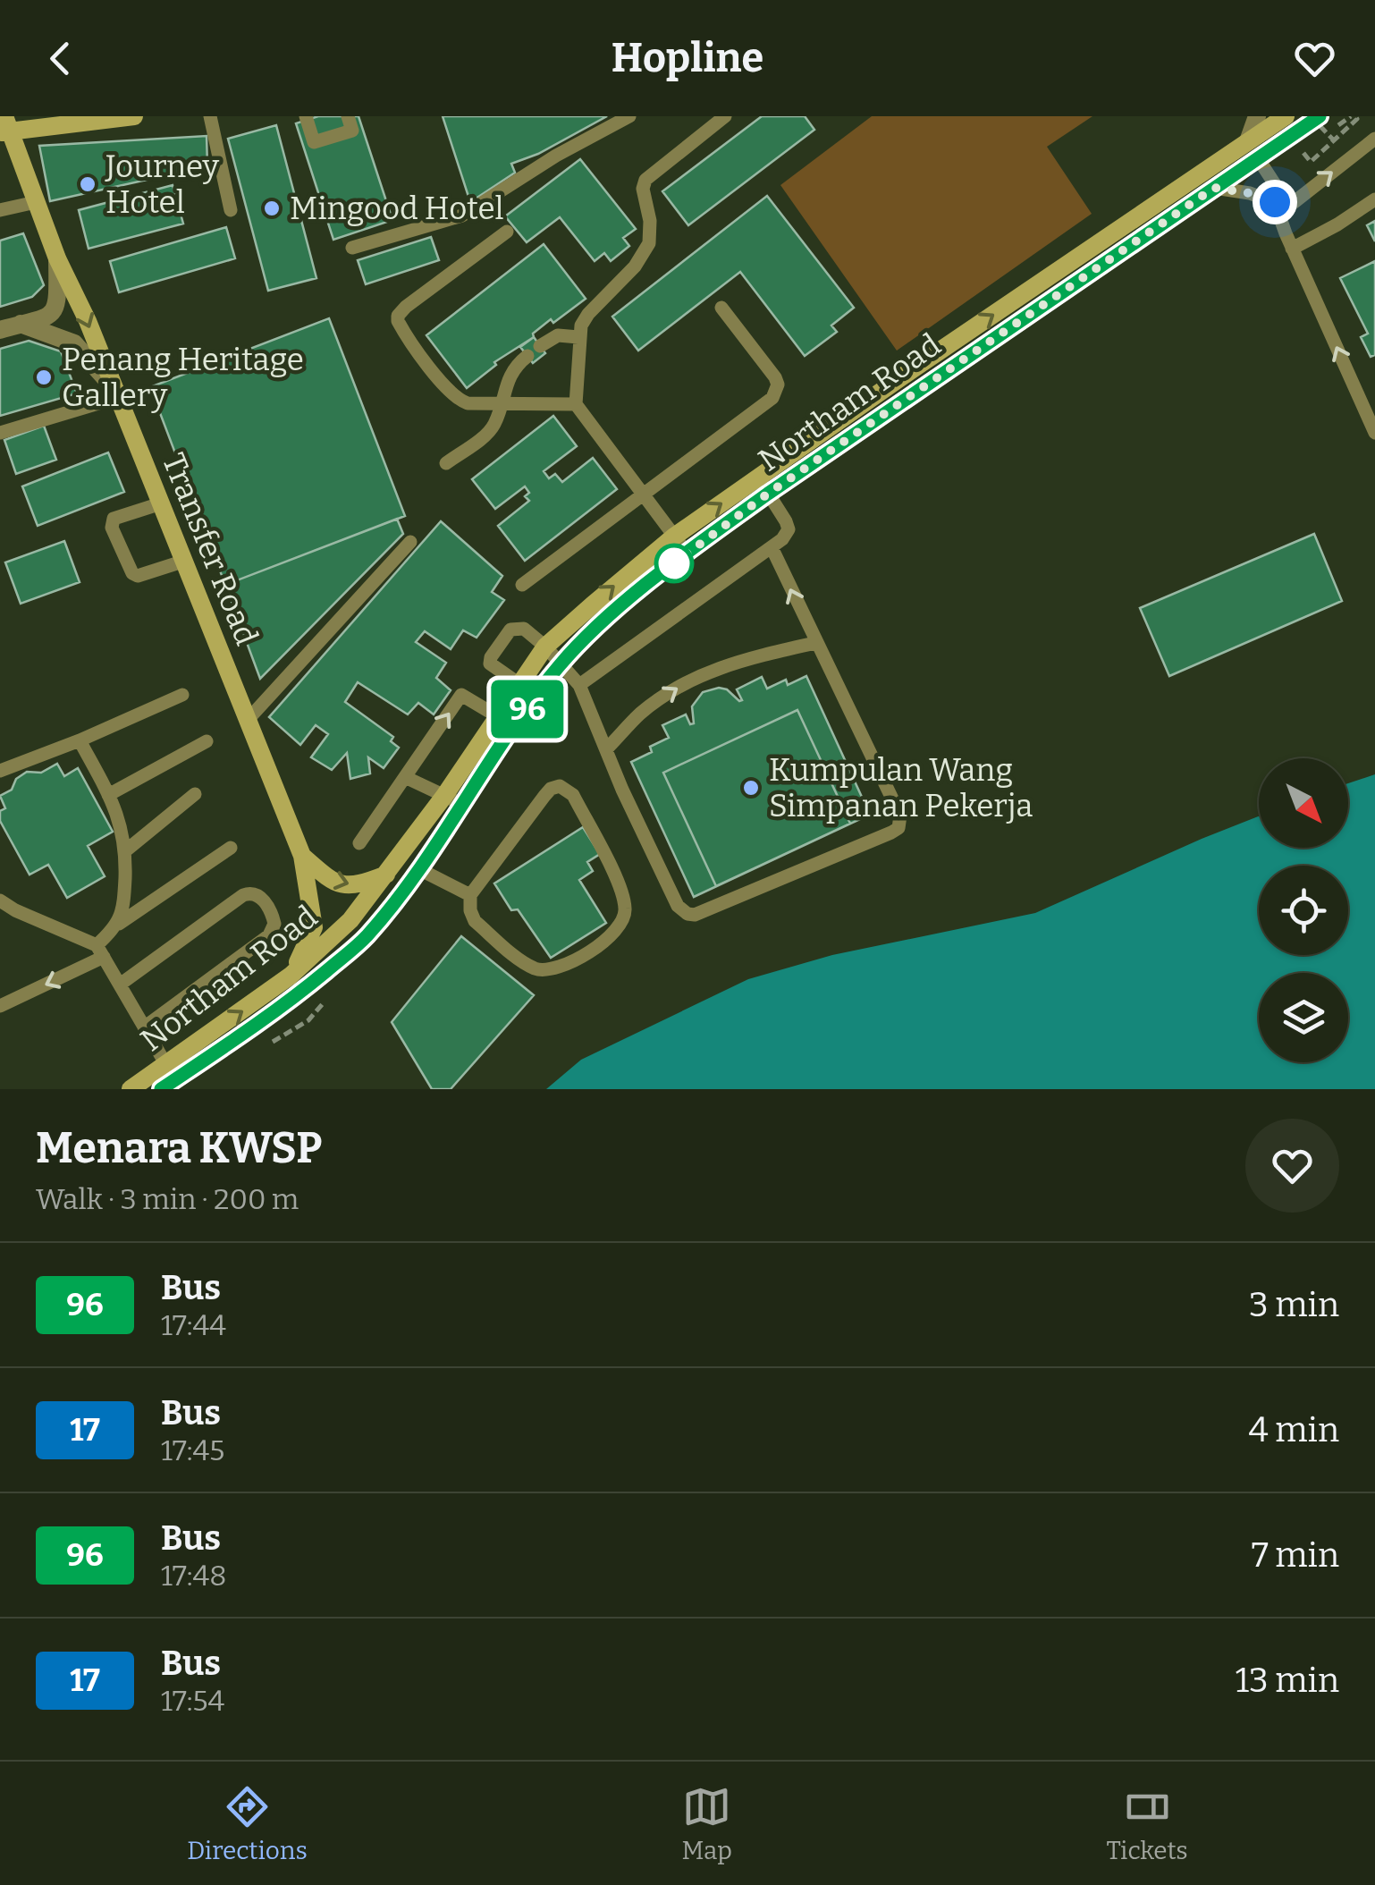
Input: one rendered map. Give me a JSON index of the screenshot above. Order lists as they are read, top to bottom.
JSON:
{
  "streets": {
    "main road": ["Northam Road", "Transfer Road"]
  },
  "crossings": [
    ["Northam Road", "Transfer Road"]
  ],
  "places": [
    "Journey Hotel",
    "Mingood Hotel",
    "Penang Heritage Gallery",
    "Kumpulan Wang Simpanan Pekerja"
  ],
  "lines": ["bus line 96"],
  "north": "bottom right",
  "page": {
    "header": "Hopline",
    "on_map": "96",
    "heading": ["Menara KWSP", "Walk · 3 min · 200 m"],
    "list": [
      {
        "mark": "96",
        "name": "Bus",
        "note": "17:44",
        "value": "3 min"
      },
      {
        "mark": "17",
        "name": "Bus",
        "note": "17:45",
        "value": "4 min"
      },
      {
        "mark": "96",
        "name": "Bus",
        "note": "17:48",
        "value": "7 min"
      },
      {
        "mark": "17",
        "name": "Bus",
        "note": "17:54",
        "value": "13 min"
      }
    ],
    "tabs": ["Directions", "Map", "Tickets"]
  }
}
